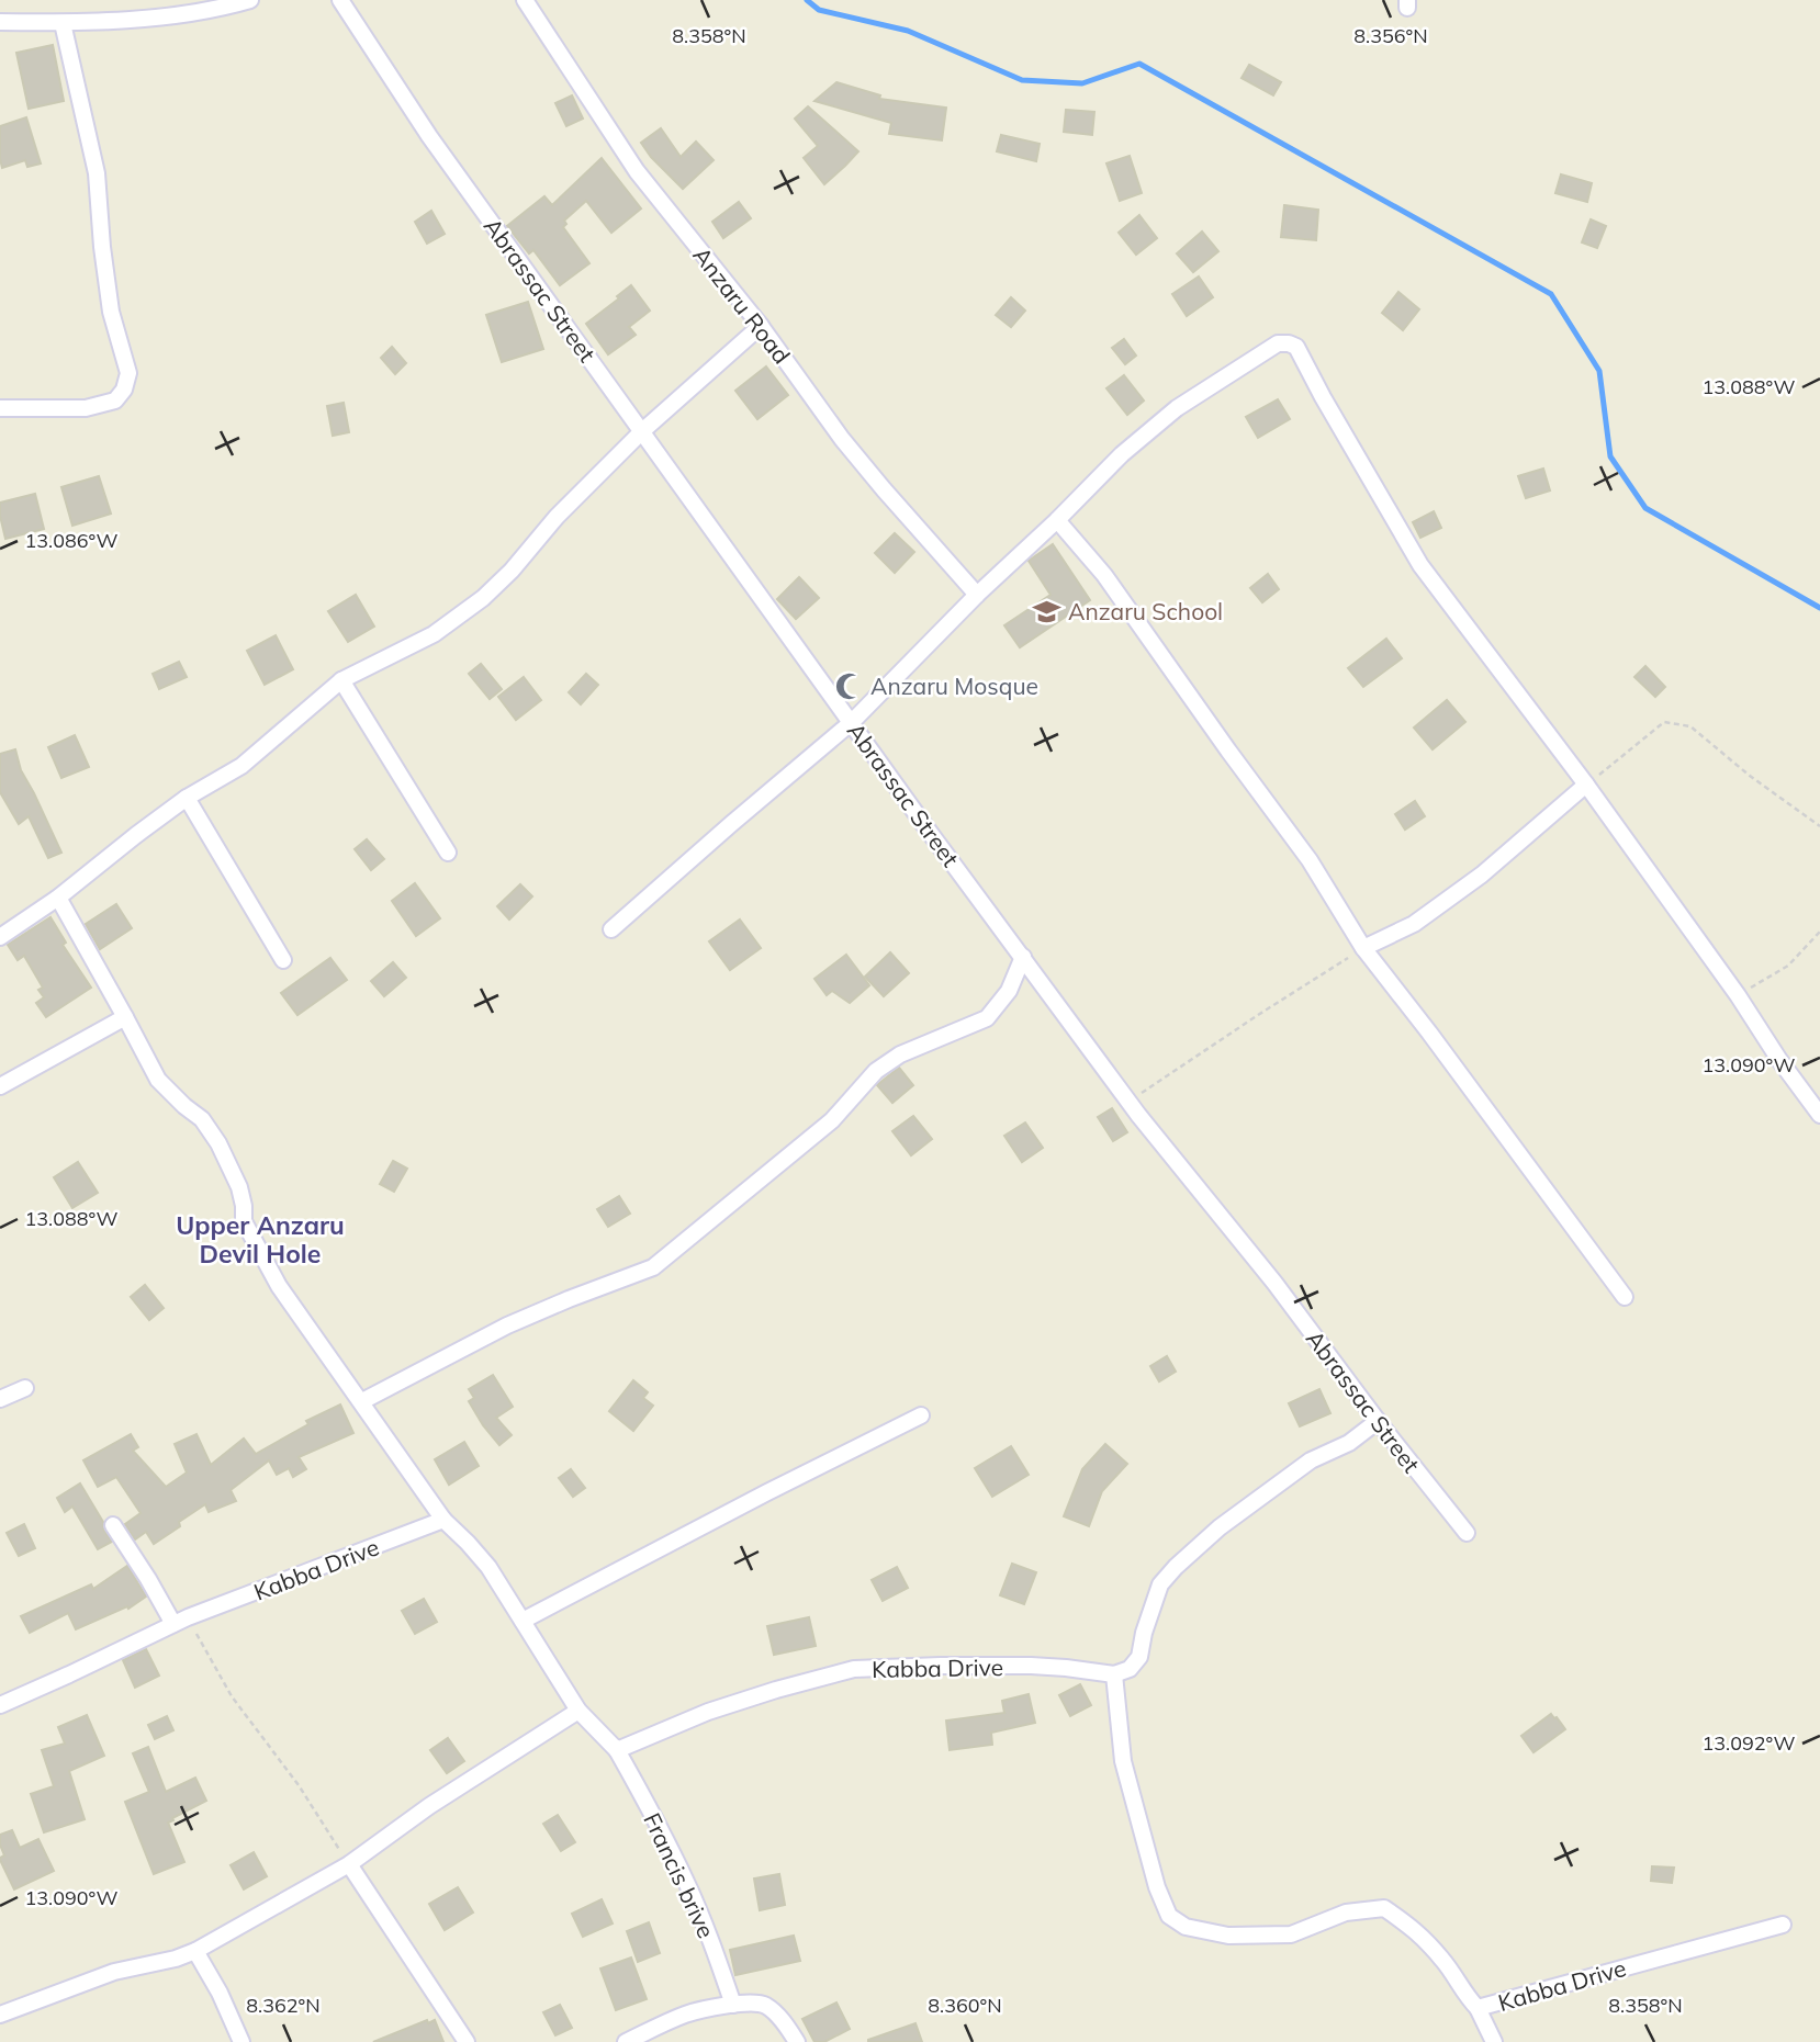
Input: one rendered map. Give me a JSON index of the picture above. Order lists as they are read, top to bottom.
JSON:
{
  "streets": {
    "street": [
      "Abrassac Street",
      "Anzaru Road",
      "Kabba Drive",
      "Francis brive"
    ]
  },
  "crossings": [
    ["Kabba Drive", "Francis brive"]
  ],
  "districts": ["Upper Anzaru Devil Hole"],
  "places": {
    "school or university": ["Anzaru School"],
    "mosque": ["Anzaru Mosque"]
  },
  "coordinates": [
    "8.358°N",
    "8.356°N",
    "13.088°W",
    "13.086°W",
    "13.090°W",
    "13.092°W",
    "8.362°N",
    "8.360°N"
  ]
}
